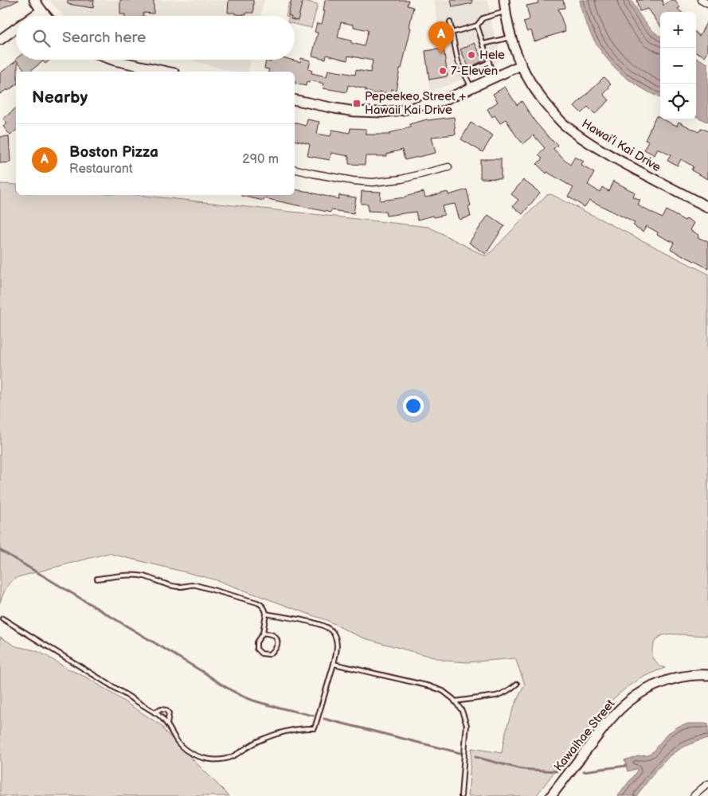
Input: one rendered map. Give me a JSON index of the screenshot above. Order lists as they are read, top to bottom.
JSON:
{
  "streets": {
    "street": ["Hawai’i Kai Drive", "Kawaihae Street"]
  },
  "places": {
    "other": ["Hele", "7-Eleven"],
    "transit": ["Pepeekeo Street + Hawaii Kai Drive"]
  },
  "page": {
    "map_buttons": ["+", "−"],
    "search": "Search here",
    "pins": "A",
    "heading": "Nearby",
    "list": [
      {
        "mark": "A",
        "name": "Boston Pizza",
        "note": "Restaurant",
        "value": "290 m"
      }
    ]
  }
}
